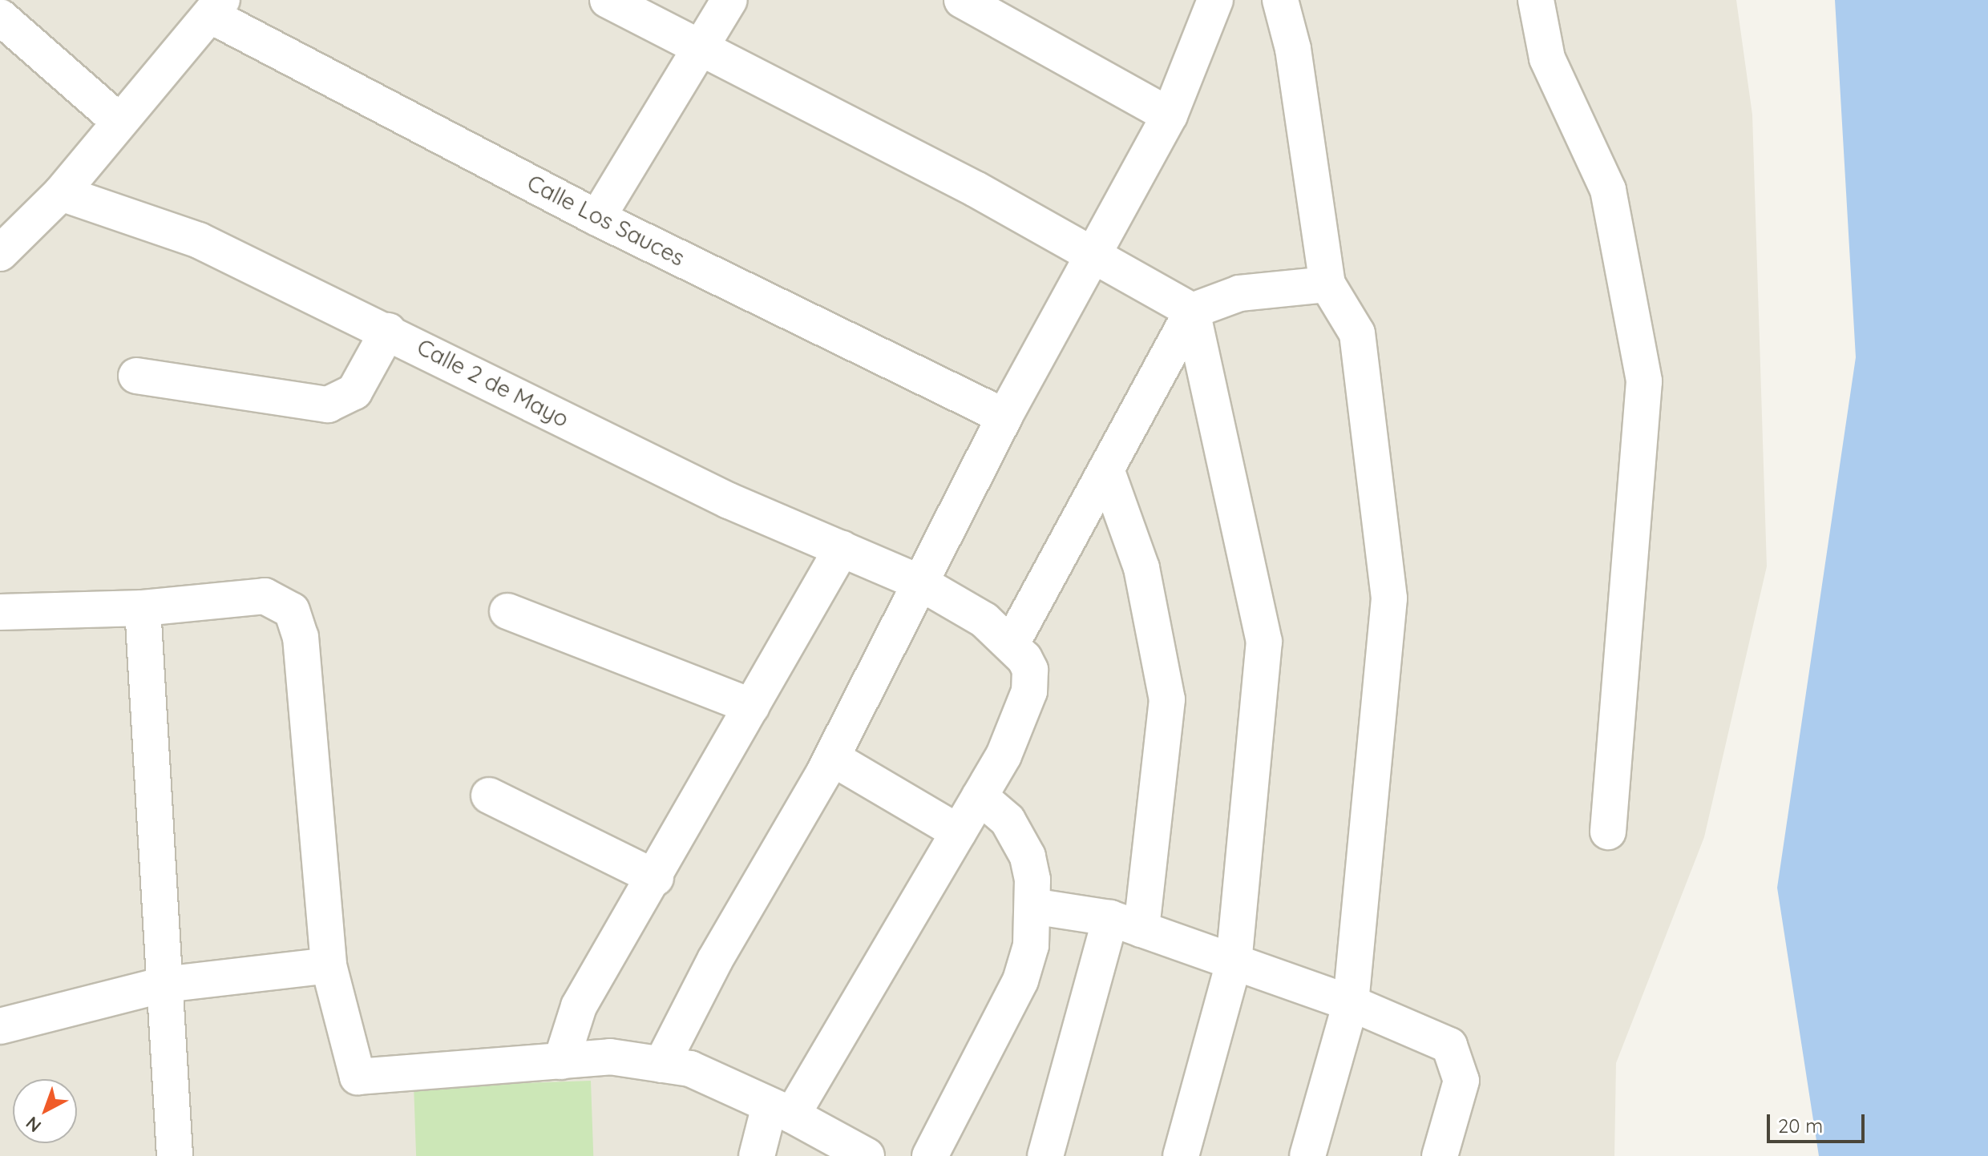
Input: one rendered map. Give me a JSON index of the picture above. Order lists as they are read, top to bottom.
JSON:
{
  "streets": {
    "street": ["Calle Los Sauces", "Calle 2 de Mayo"]
  },
  "scale_bar": "20 m",
  "north": "bottom left"
}
